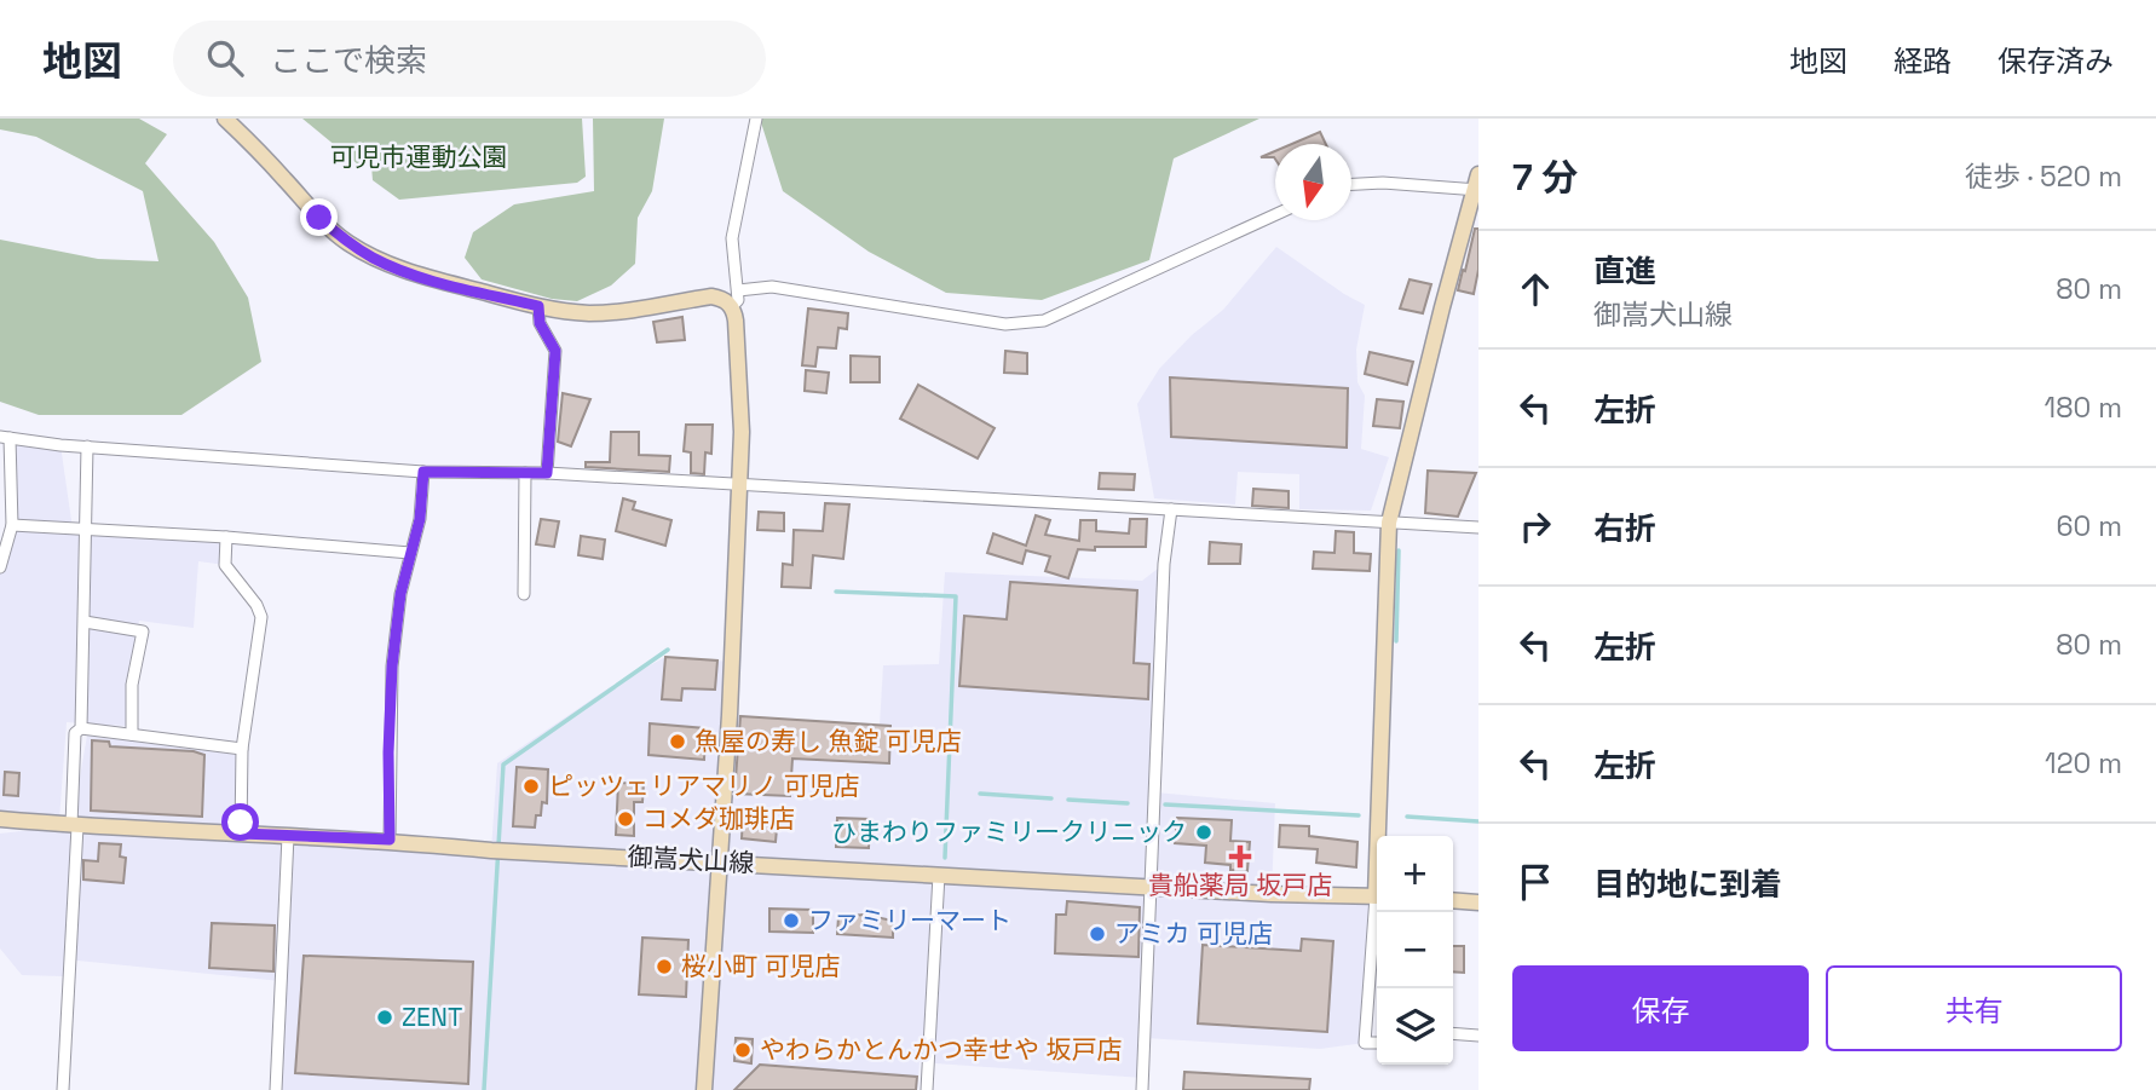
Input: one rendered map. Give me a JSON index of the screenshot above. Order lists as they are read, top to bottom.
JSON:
{
  "streets": {
    "street": ["御嵩犬山線"]
  },
  "parks": ["可児市運動公園"],
  "places": {
    "other": [
      "魚屋の寿し 魚錠 可児店",
      "ピッツェリアマリノ 可児店",
      "コメダ珈琲店",
      "ひまわりファミリークリニック",
      "ファミリーマート",
      "アミカ 可児店",
      "桜小町 可児店",
      "ZENT",
      "やわらかとんかつ幸せや 坂戸店"
    ],
    "health": ["貴船薬局 坂戸店"]
  },
  "north": "bottom",
  "page": {
    "header": "地図",
    "search": "ここで検索",
    "nav": ["地図", "経路", "保存済み"],
    "heading": ["7 分", "徒歩 · 520 m"],
    "list": [
      ["直進", "御嵩犬山線", "80 m"],
      ["左折", "180 m"],
      ["右折", "60 m"],
      ["左折", "80 m"],
      ["左折", "120 m"],
      "目的地に到着"
    ],
    "map_buttons": ["+", "−"],
    "buttons": ["保存", "共有"]
  }
}
